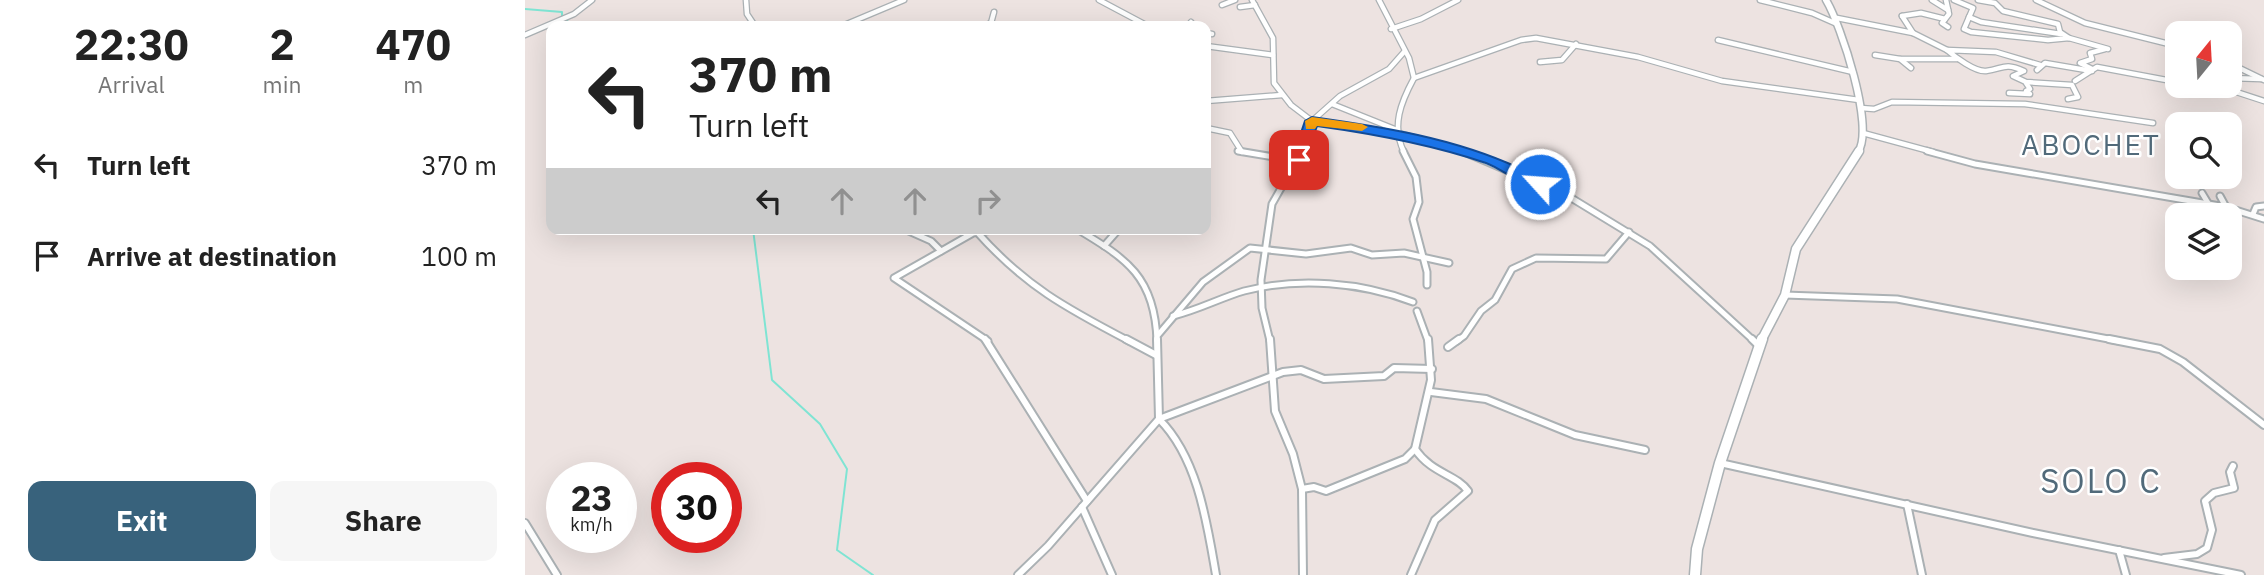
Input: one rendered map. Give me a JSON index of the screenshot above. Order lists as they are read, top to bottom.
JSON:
{
  "districts": ["ABOCHET", "SOLO C"],
  "north": "top",
  "page": {
    "eta": [
      "22:30",
      "Arrival",
      "2",
      "min",
      "470",
      "m"
    ],
    "turn": ["370 m", "Turn left"],
    "list": [
      {
        "name": "Turn left",
        "value": "370 m"
      },
      {
        "name": "Arrive at destination",
        "value": "100 m"
      }
    ],
    "speed": "23 km/h",
    "limit": "30",
    "buttons": ["Exit", "Share"]
  }
}
